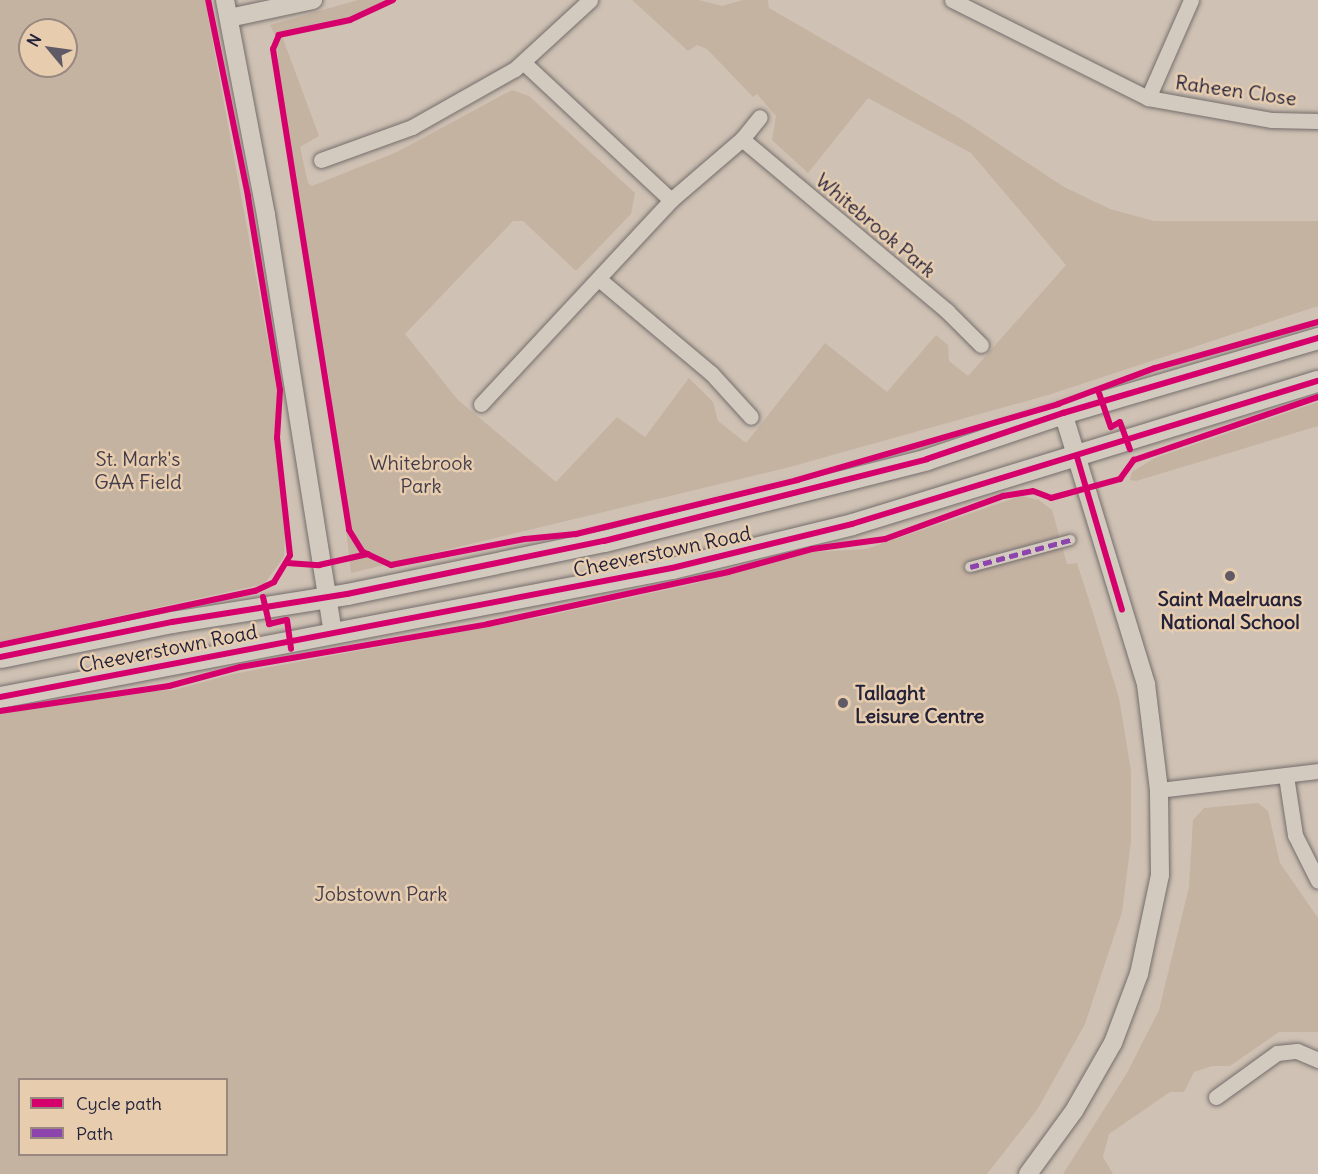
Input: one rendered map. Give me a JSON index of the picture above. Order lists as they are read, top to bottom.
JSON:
{
  "streets": {
    "main road": ["Cheeverstown Road"],
    "street": ["Raheen Close", "Whitebrook Park"]
  },
  "parks": ["St. Mark's GAA Field", "Whitebrook Park", "Jobstown Park"],
  "places": ["Saint Maelruans National School", "Tallaght Leisure Centre"],
  "legend": ["Cycle path", "Path"],
  "north": "top left"
}
